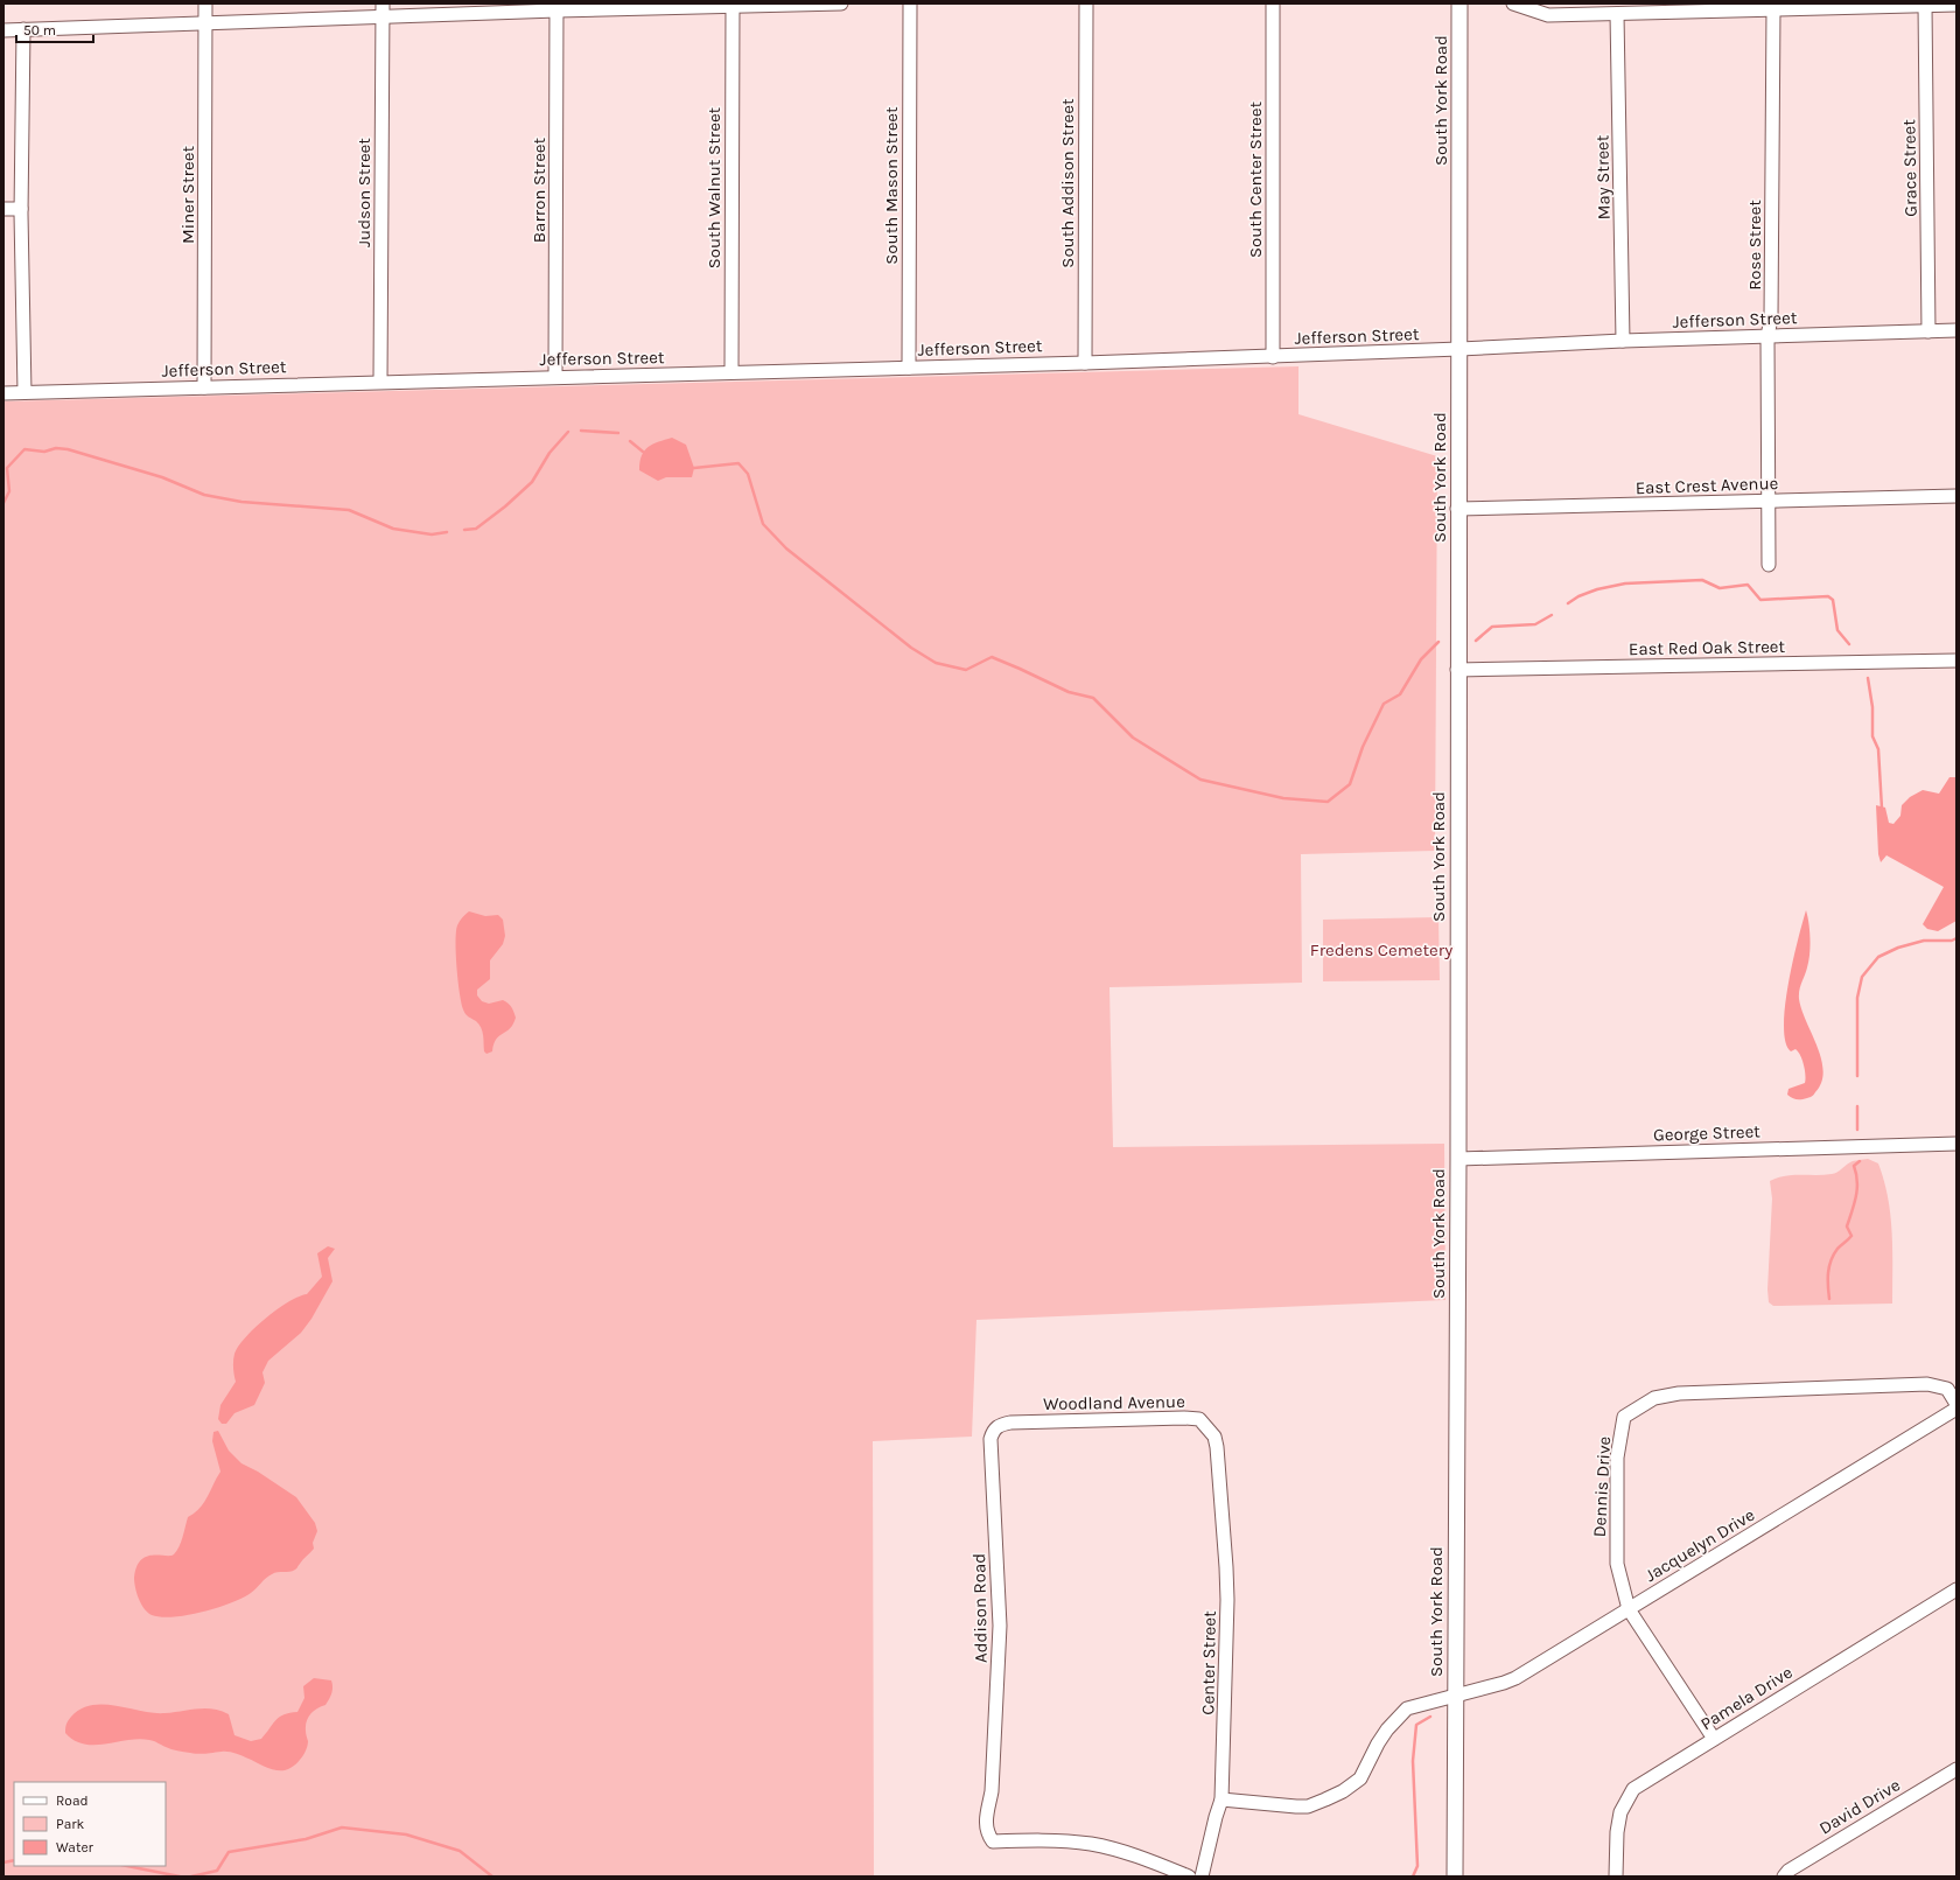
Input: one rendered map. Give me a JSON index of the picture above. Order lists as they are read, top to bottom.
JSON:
{
  "streets": {
    "main road": ["South York Road"],
    "street": [
      "Grace Street",
      "May Street",
      "South Center Street",
      "South Addison Street",
      "South Mason Street",
      "South Walnut Street",
      "Barron Street",
      "Judson Street",
      "Miner Street",
      "Rose Street",
      "Jefferson Street",
      "East Crest Avenue",
      "East Red Oak Street",
      "George Street",
      "Woodland Avenue",
      "Dennis Drive",
      "Jacquelyn Drive",
      "Addison Road",
      "Center Street",
      "Pamela Drive",
      "David Drive"
    ]
  },
  "crossings": [
    ["South York Road", "Jefferson Street"],
    ["South York Road", "East Crest Avenue"],
    ["South York Road", "East Red Oak Street"],
    ["South York Road", "George Street"],
    ["South York Road", "Jacquelyn Drive"],
    ["Grace Street", "Jefferson Street"],
    ["May Street", "Jefferson Street"],
    ["South Center Street", "Jefferson Street"],
    ["South Addison Street", "Jefferson Street"],
    ["South Mason Street", "Jefferson Street"],
    ["South Walnut Street", "Jefferson Street"],
    ["Barron Street", "Jefferson Street"],
    ["Judson Street", "Jefferson Street"],
    ["Miner Street", "Jefferson Street"],
    ["Rose Street", "Jefferson Street"],
    ["Rose Street", "East Crest Avenue"],
    ["Woodland Avenue", "Addison Road"],
    ["Woodland Avenue", "Center Street"],
    ["Dennis Drive", "Jacquelyn Drive"],
    ["Dennis Drive", "Pamela Drive"],
    ["Jacquelyn Drive", "Center Street"]
  ],
  "parks": ["Fredens Cemetery"],
  "legend": ["Road", "Park", "Water"],
  "scale_bar": "50 m"
}
